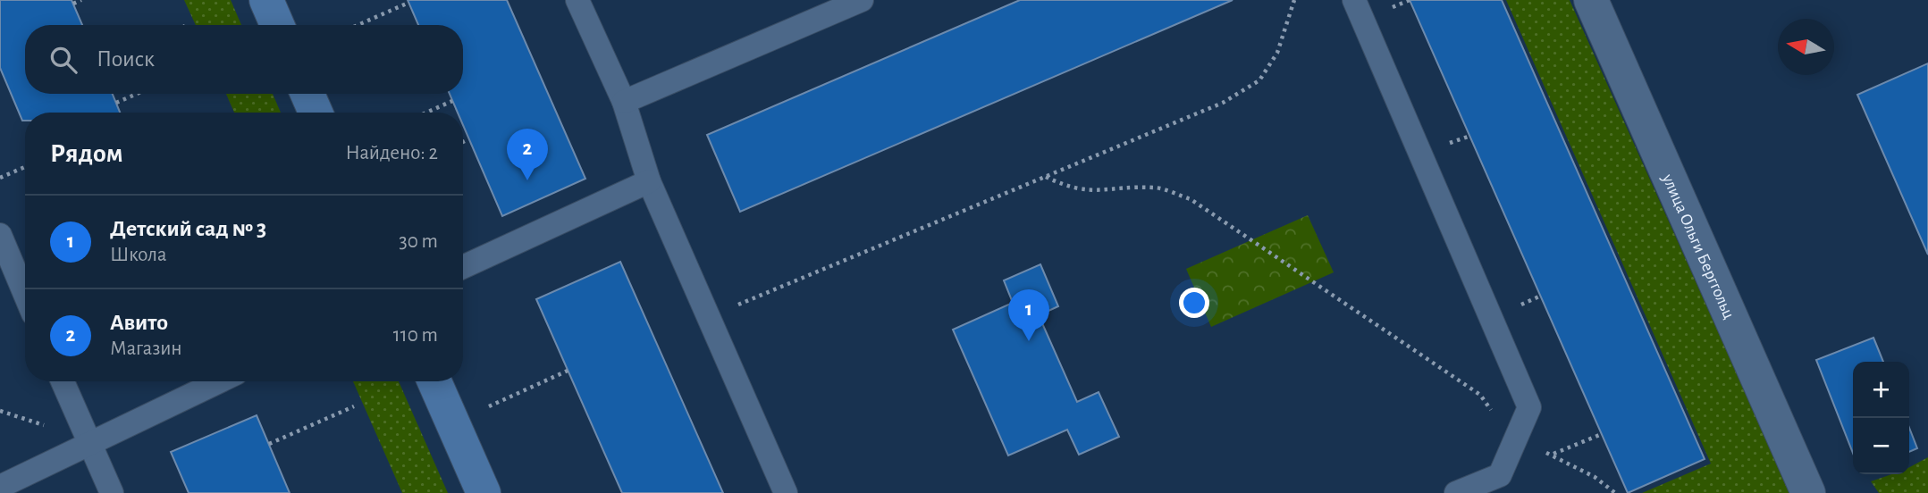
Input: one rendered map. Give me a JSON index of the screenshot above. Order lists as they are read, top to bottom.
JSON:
{
  "streets": {
    "street": ["улица Ольги Берггольц"]
  },
  "north": "left",
  "page": {
    "search": "Поиск",
    "heading": ["Рядом", "Найдено: 2"],
    "pins": ["2", "1"],
    "list": [
      {
        "mark": "1",
        "name": "Детский сад № 3",
        "note": "Школа",
        "value": "30 m"
      },
      {
        "mark": "2",
        "name": "Авито",
        "note": "Магазин",
        "value": "110 m"
      }
    ],
    "map_buttons": ["+", "−"]
  }
}
